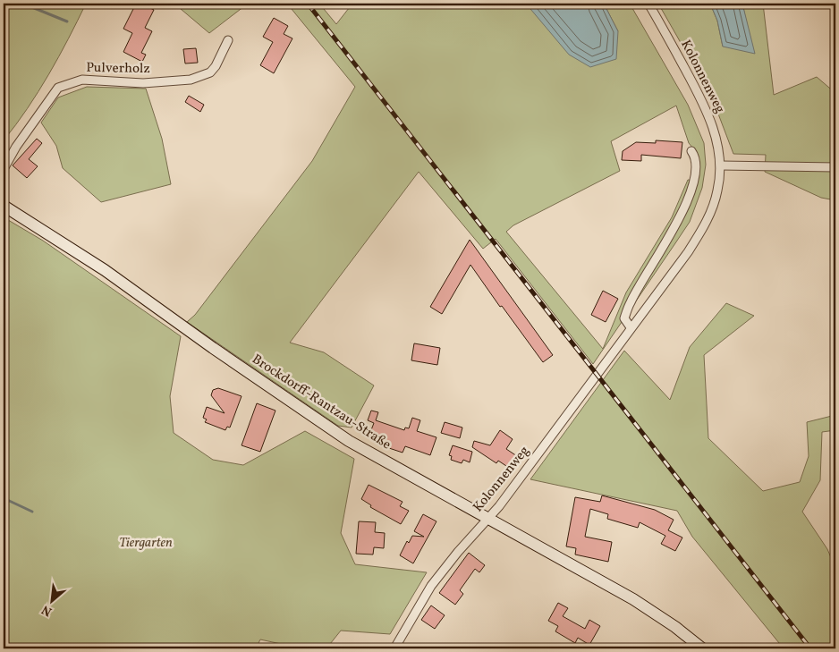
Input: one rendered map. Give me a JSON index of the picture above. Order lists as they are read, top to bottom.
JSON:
{
  "streets": {
    "street": ["Pulverholz", "Kolonnenweg", "Brockdorff-Rantzau-Straße"]
  },
  "crossings": [
    ["Kolonnenweg", "Brockdorff-Rantzau-Straße"]
  ],
  "parks": ["Tiergarten"],
  "north": "bottom left"
}
